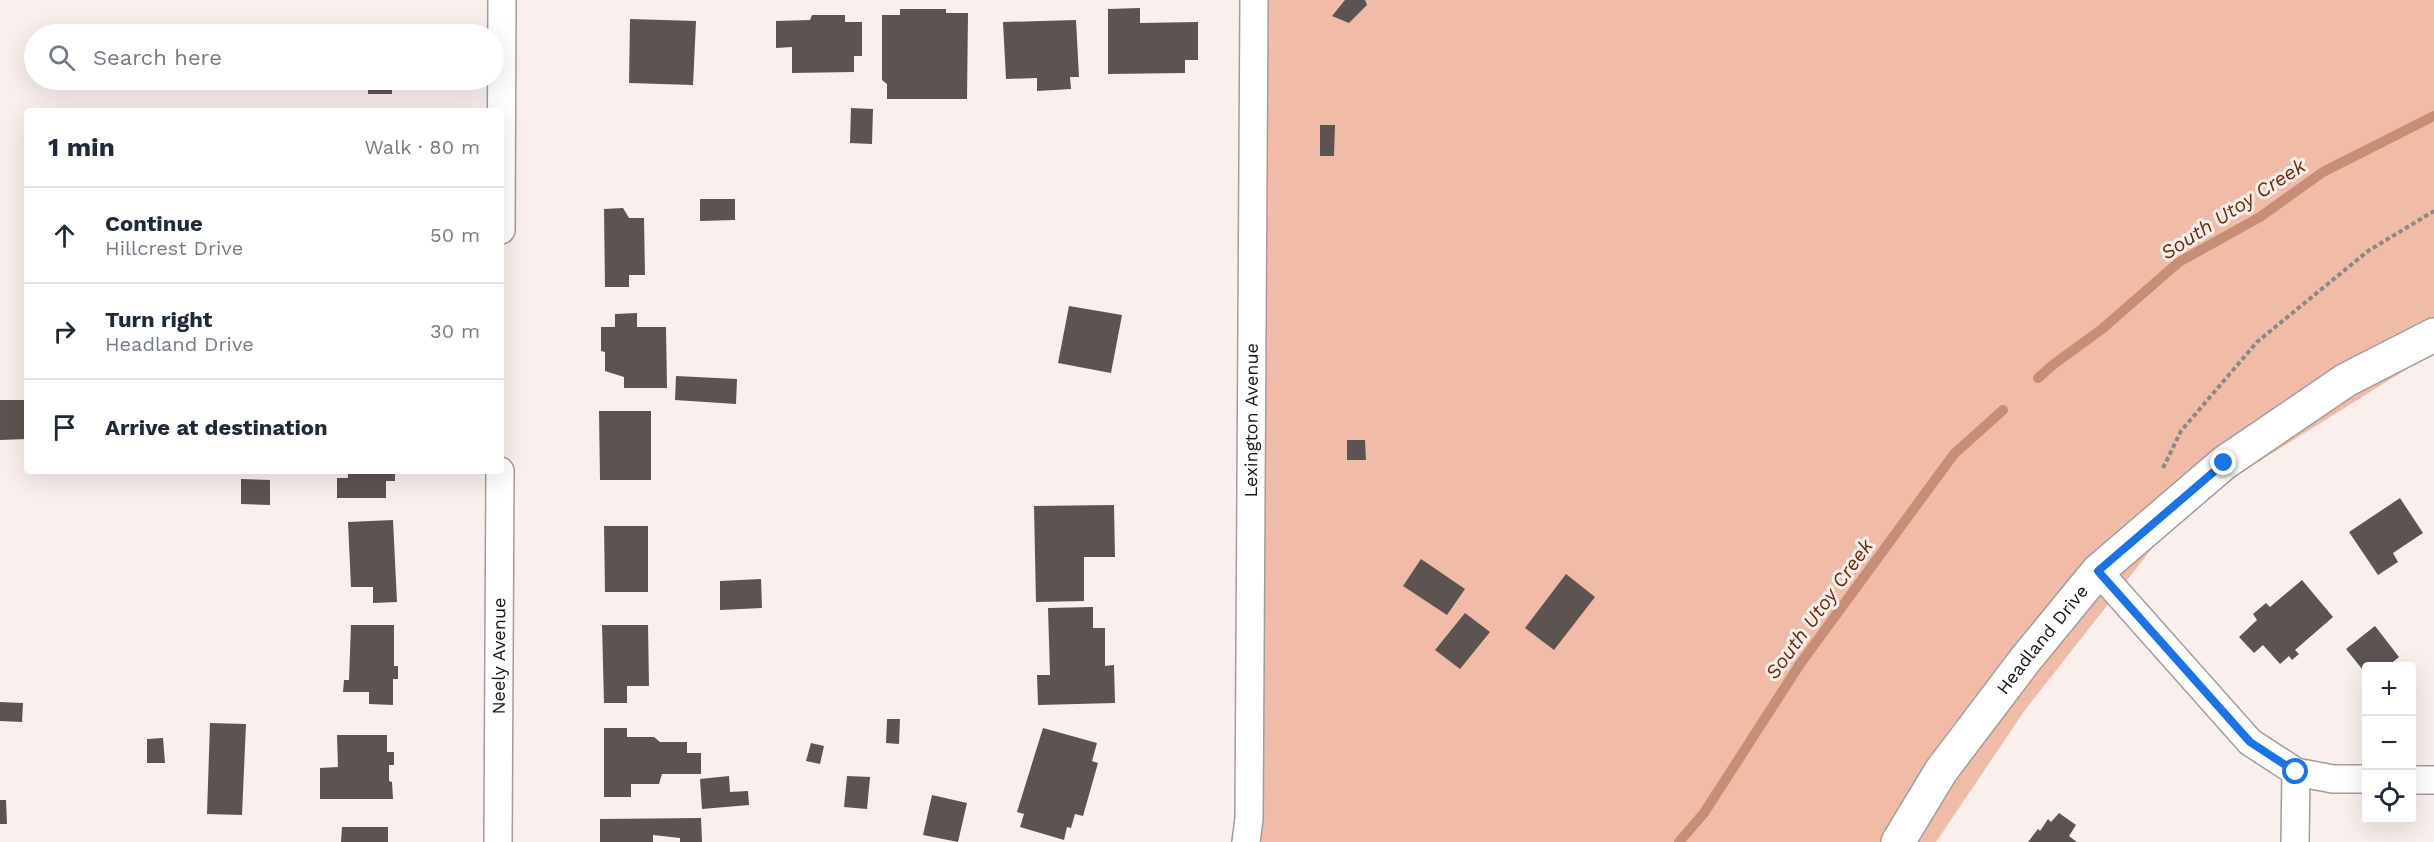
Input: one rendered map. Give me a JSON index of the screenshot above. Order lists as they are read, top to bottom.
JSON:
{
  "streets": {
    "main road": ["Headland Drive"],
    "street": ["Lexington Avenue", "Neely Avenue"]
  },
  "water": ["South Utoy Creek"],
  "page": {
    "search": "Search here",
    "heading": ["1 min", "Walk · 80 m"],
    "list": [
      ["Continue", "Hillcrest Drive", "50 m"],
      ["Turn right", "Headland Drive", "30 m"],
      "Arrive at destination"
    ],
    "map_buttons": ["+", "−"]
  }
}
